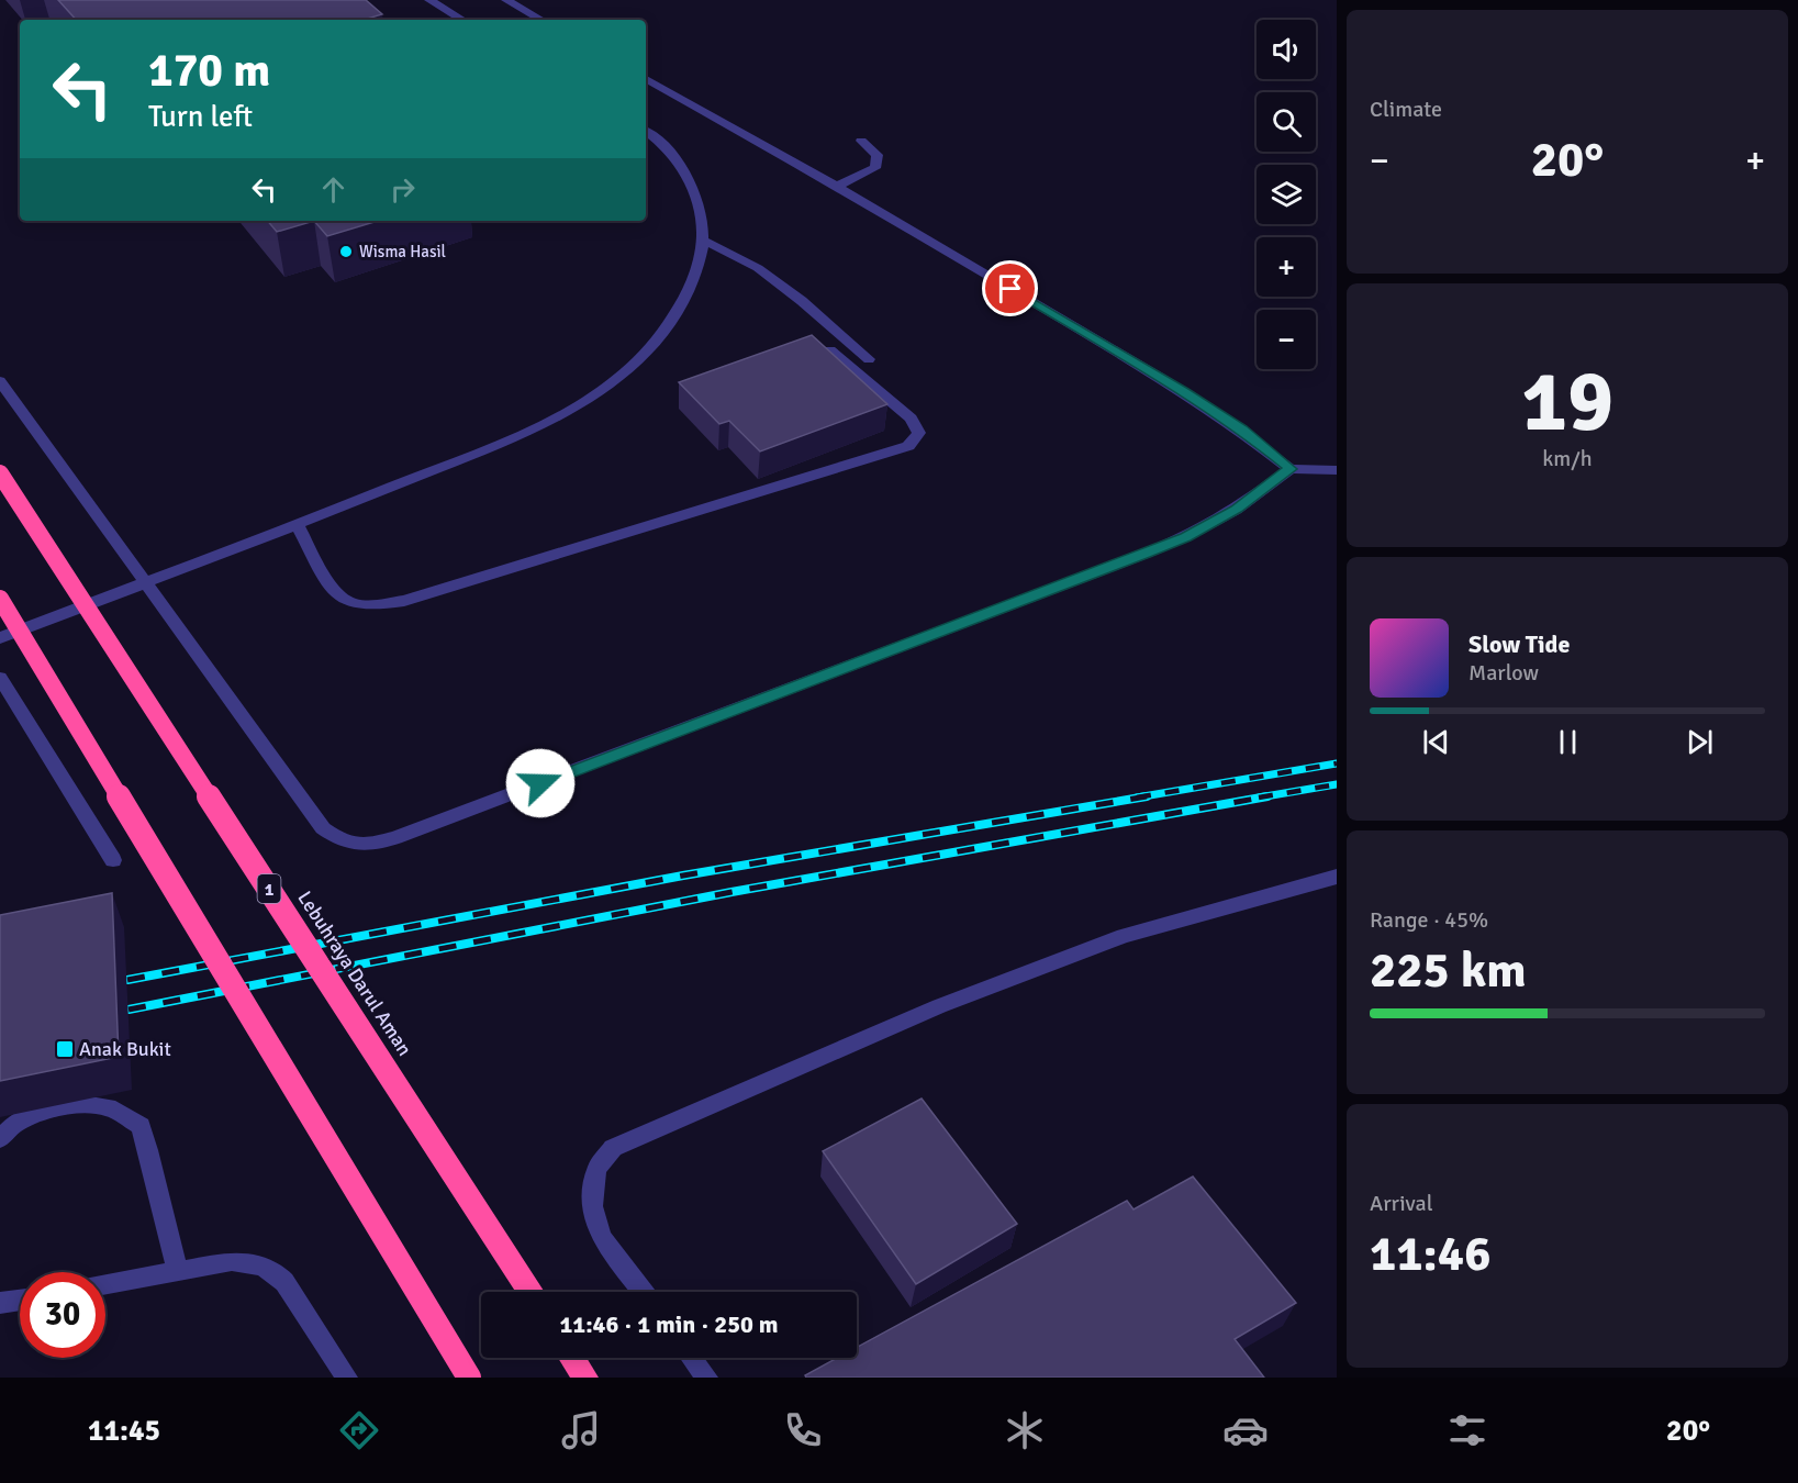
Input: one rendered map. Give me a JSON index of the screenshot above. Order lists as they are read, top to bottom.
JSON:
{
  "streets": {
    "highway": ["1", "Lebuhraya Darul Aman"]
  },
  "places": {
    "other": ["Wisma Hasil"],
    "transit": ["Anak Bukit"]
  },
  "page": {
    "tile": [
      "Climate",
      ["19", "km/h"],
      ["Range · 45%", "225 km"],
      ["Arrival", "11:46"]
    ],
    "map_buttons": ["+", "−"],
    "turn": ["170 m", "Turn left"],
    "heat": ["−", "20°", "+"],
    "song": ["Slow Tide", "Marlow"],
    "limit": "30",
    "trip": "11:46 · 1 min · 250 m",
    "tabs": ["11:45", "20°"]
  }
}
